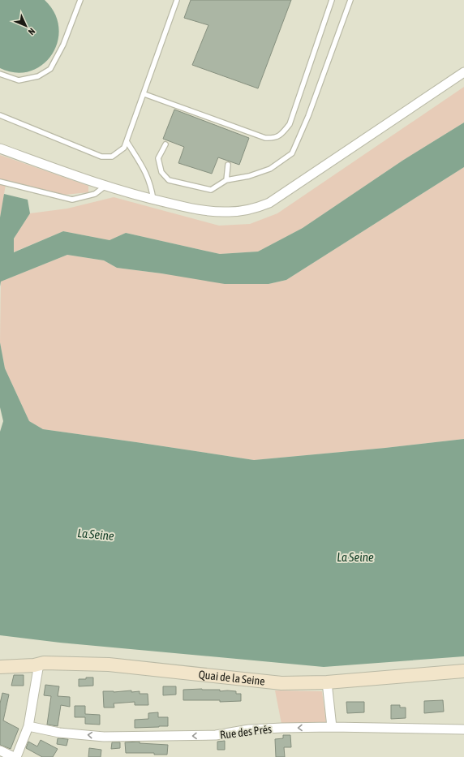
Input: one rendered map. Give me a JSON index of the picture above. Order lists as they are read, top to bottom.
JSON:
{
  "streets": {
    "street": ["Quai de la Seine", "Rue des Prés"]
  },
  "one_way": ["Rue des Prés"],
  "water": ["La Seine"],
  "north": "bottom right"
}
